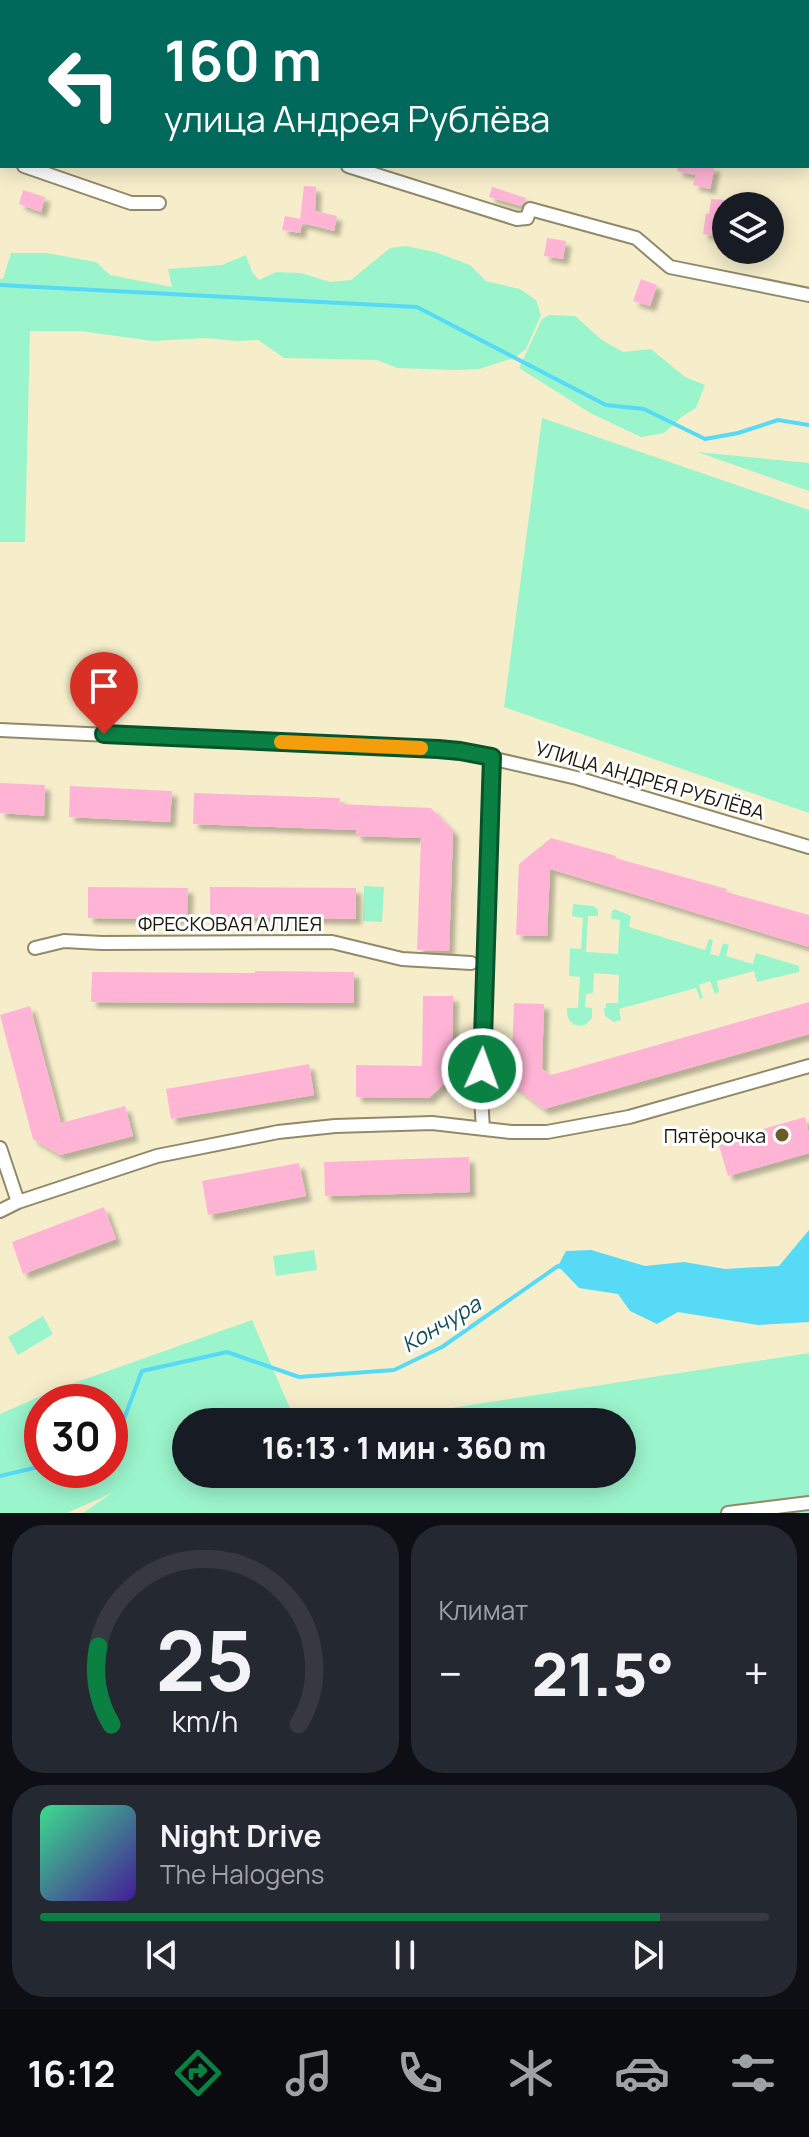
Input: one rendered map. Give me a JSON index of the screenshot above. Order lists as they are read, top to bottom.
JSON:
{
  "streets": {
    "street": ["УЛИЦА АНДРЕЯ РУБЛЁВА", "ФРЕСКОВАЯ АЛЛЕЯ"]
  },
  "water": ["Кончура"],
  "places": ["Пятёрочка"],
  "page": {
    "turn": ["160 m", "улица Андрея Рублёва"],
    "limit": "30",
    "trip": "16:13 · 1 мин · 360 m",
    "tile": "Климат",
    "heat": ["−", "21.5°", "+"],
    "song": ["Night Drive", "The Halogens"],
    "tabs": "16:12",
    "gauge": ["25", "km/h"]
  }
}
